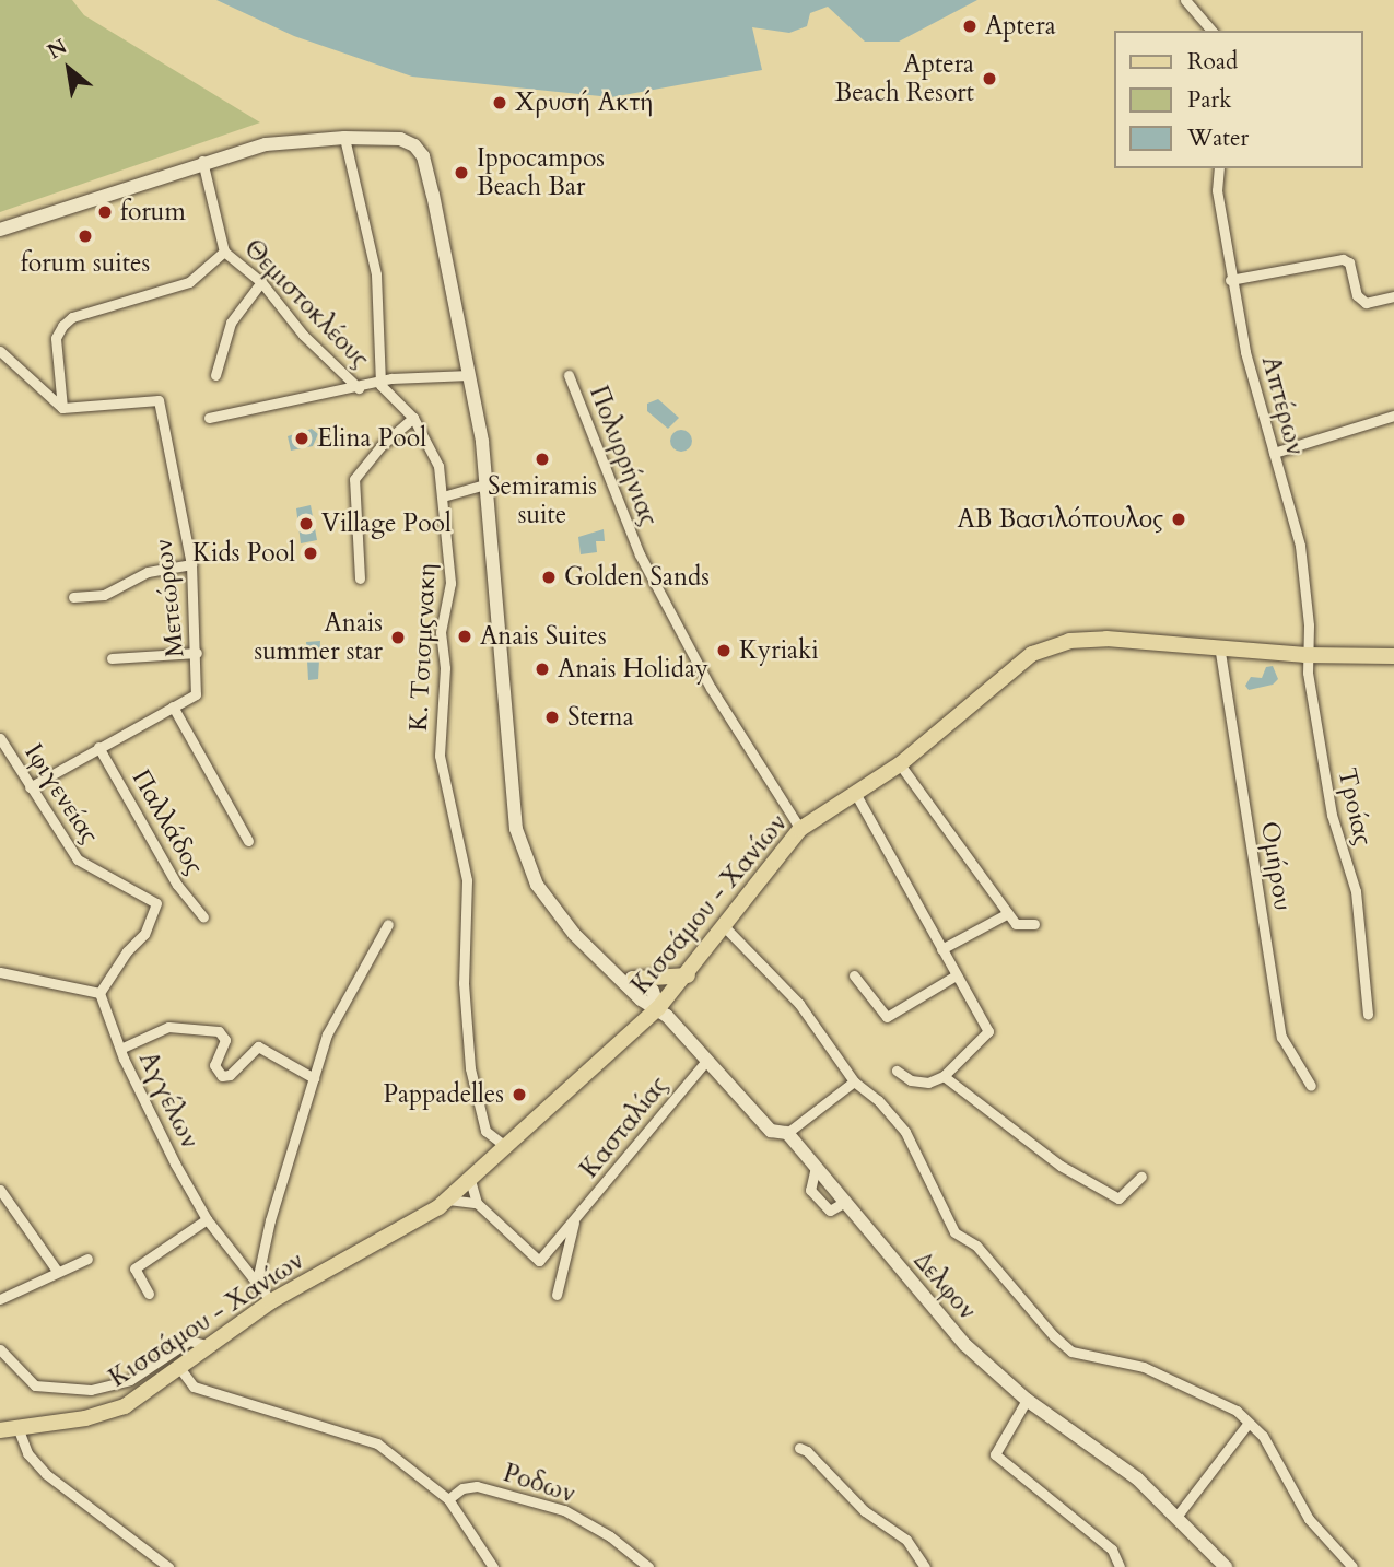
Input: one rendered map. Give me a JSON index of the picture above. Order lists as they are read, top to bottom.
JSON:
{
  "streets": {
    "main road": ["Κισσάμου - Χανίων"],
    "street": [
      "Θεμιστοκλέους",
      "Απτέρων",
      "Πολυρρήνιας",
      "Μετεώρων",
      "Κ. Τσισμςνακη",
      "Ιφιγενείας",
      "Τροίας",
      "Παλλάδος",
      "Ομήρου",
      "Αγγέλων",
      "Κασταλίας",
      "Δελφον",
      "Ροδων"
    ]
  },
  "crossings": [
    ["Απτέρων", "Τροίας"],
    ["Απτέρων", "Κισσάμου - Χανίων"],
    ["Πολυρρήνιας", "Κισσάμου - Χανίων"],
    ["Μετεώρων", "Ιφιγενείας"],
    ["Μετεώρων", "Παλλάδος"],
    ["Κ. Τσισμςνακη", "Κισσάμου - Χανίων"],
    ["Ιφιγενείας", "Αγγέλων"],
    ["Τροίας", "Κισσάμου - Χανίων"],
    ["Ομήρου", "Κισσάμου - Χανίων"],
    ["Κισσάμου - Χανίων", "Αγγέλων"],
    ["Κισσάμου - Χανίων", "Δελφον"],
    ["Κασταλίας", "Δελφον"]
  ],
  "places": [
    "Aptera",
    "Aptera Beach Resort",
    "Χρυσή Ακτή",
    "Ippocampos Beach Bar",
    "forum",
    "forum suites",
    "Elina Pool",
    "Semiramis suite",
    "ΑΒ Βασιλόπουλος",
    "Village Pool",
    "Kids Pool",
    "Golden Sands",
    "Anais Suites",
    "Anais summer star",
    "Kyriaki",
    "Anais Holiday",
    "Sterna",
    "Pappadelles"
  ],
  "legend": ["Road", "Park", "Water"],
  "north": "top left"
}
